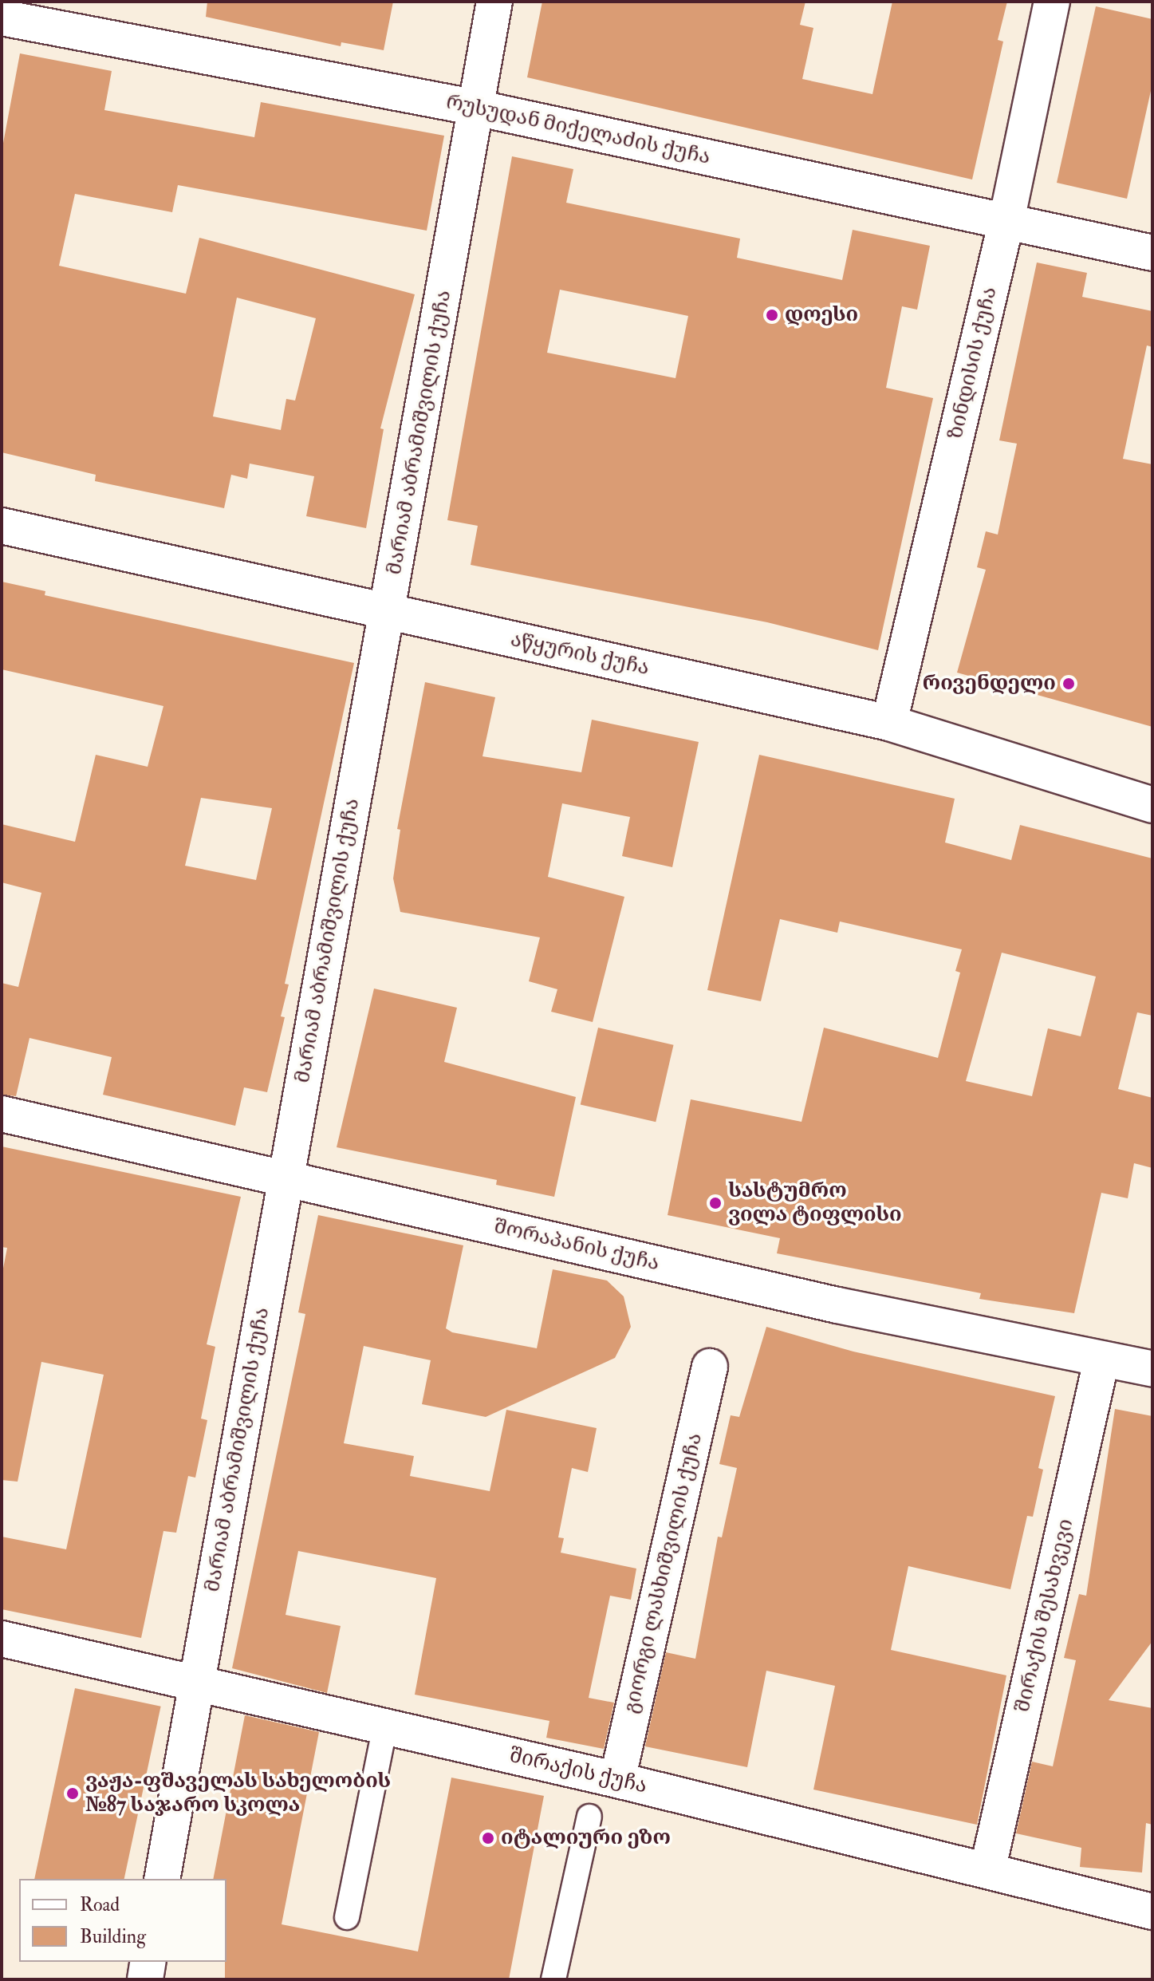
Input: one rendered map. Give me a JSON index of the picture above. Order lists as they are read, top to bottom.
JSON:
{
  "streets": {
    "street": [
      "რუსუდან მიქელაძის ქუჩა",
      "ზინდისის ქუჩა",
      "მარიამ აბრამიშვილის ქუჩა",
      "აწყურის ქუჩა",
      "შორაპანის ქუჩა",
      "გიორგი ლასხიშვილის ქუჩა",
      "შირაქის შესახვევი",
      "შირაქის ქუჩა"
    ]
  },
  "crossings": [
    ["რუსუდან მიქელაძის ქუჩა", "ზინდისის ქუჩა"],
    ["რუსუდან მიქელაძის ქუჩა", "მარიამ აბრამიშვილის ქუჩა"],
    ["ზინდისის ქუჩა", "აწყურის ქუჩა"],
    ["მარიამ აბრამიშვილის ქუჩა", "აწყურის ქუჩა"],
    ["მარიამ აბრამიშვილის ქუჩა", "შორაპანის ქუჩა"],
    ["მარიამ აბრამიშვილის ქუჩა", "შირაქის ქუჩა"],
    ["შორაპანის ქუჩა", "შირაქის შესახვევი"],
    ["გიორგი ლასხიშვილის ქუჩა", "შირაქის ქუჩა"],
    ["შირაქის შესახვევი", "შირაქის ქუჩა"]
  ],
  "places": [
    "დოესი",
    "რივენდელი",
    "სასტუმრო ვილა ტიფლისი",
    "ვაჟა-ფშაველას სახელობის №87 საჯარო სკოლა",
    "იტალიური ეზო"
  ],
  "legend": ["Road", "Building"]
}
